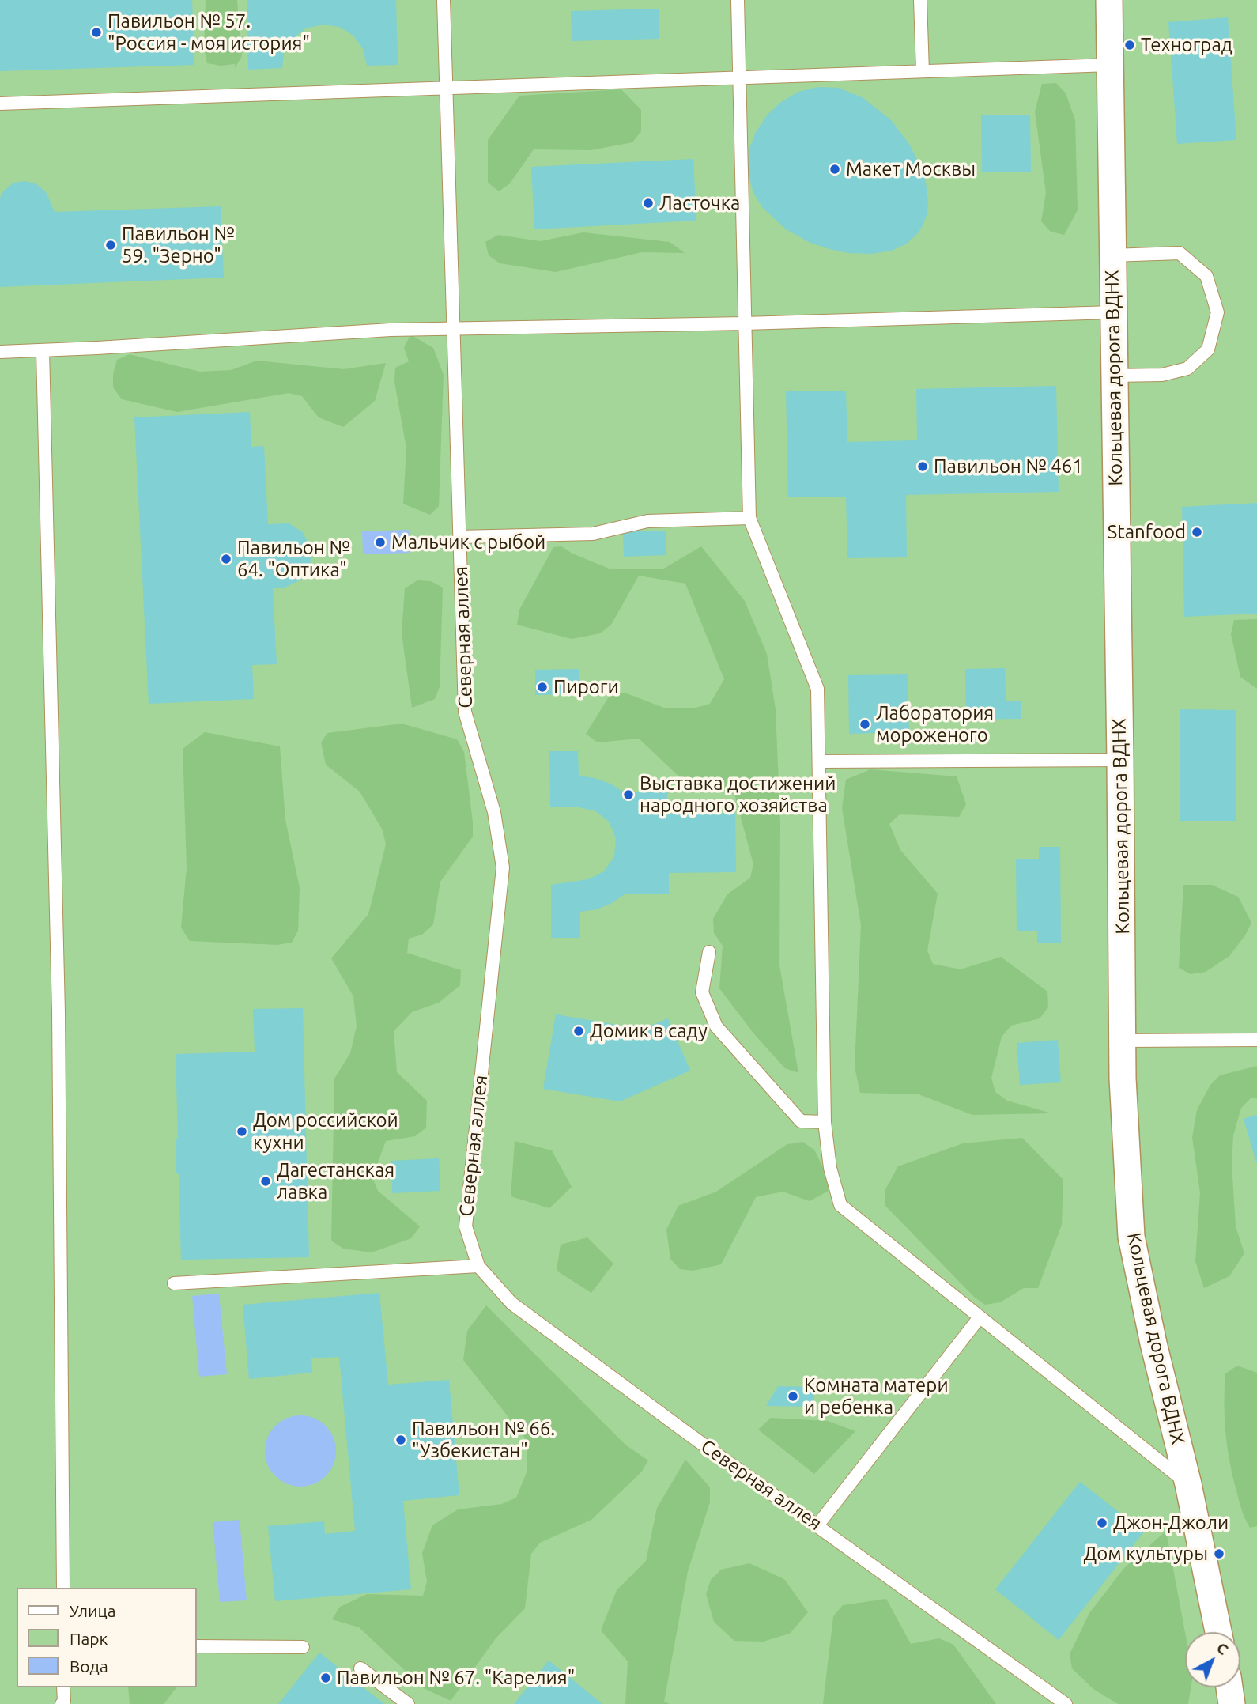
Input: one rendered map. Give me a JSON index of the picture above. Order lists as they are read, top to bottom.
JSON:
{
  "streets": {
    "street": ["Кольцевая дорога ВДНХ"],
    "lane": ["Северная аллея"]
  },
  "places": [
    "Павильон № 57. \"Россия - моя история\"",
    "Техноград",
    "Макет Москвы",
    "Ласточка",
    "Павильон № 59. \"Зерно\"",
    "Павильон № 461",
    "Stanfood",
    "Мальчик с рыбой",
    "Павильон № 64. \"Оптика\"",
    "Пироги",
    "Лаборатория мороженого",
    "Выставка достижений народного хозяйства",
    "Домик в саду",
    "Дом российской кухни",
    "Дагестанская лавка",
    "Комната матери и ребенка",
    "Павильон № 66. \"Узбекистан\"",
    "Джон-Джоли",
    "Дом культуры",
    "Павильон № 67. \"Карелия\""
  ],
  "legend": ["Улица", "Парк", "Вода"],
  "north": "top right"
}
